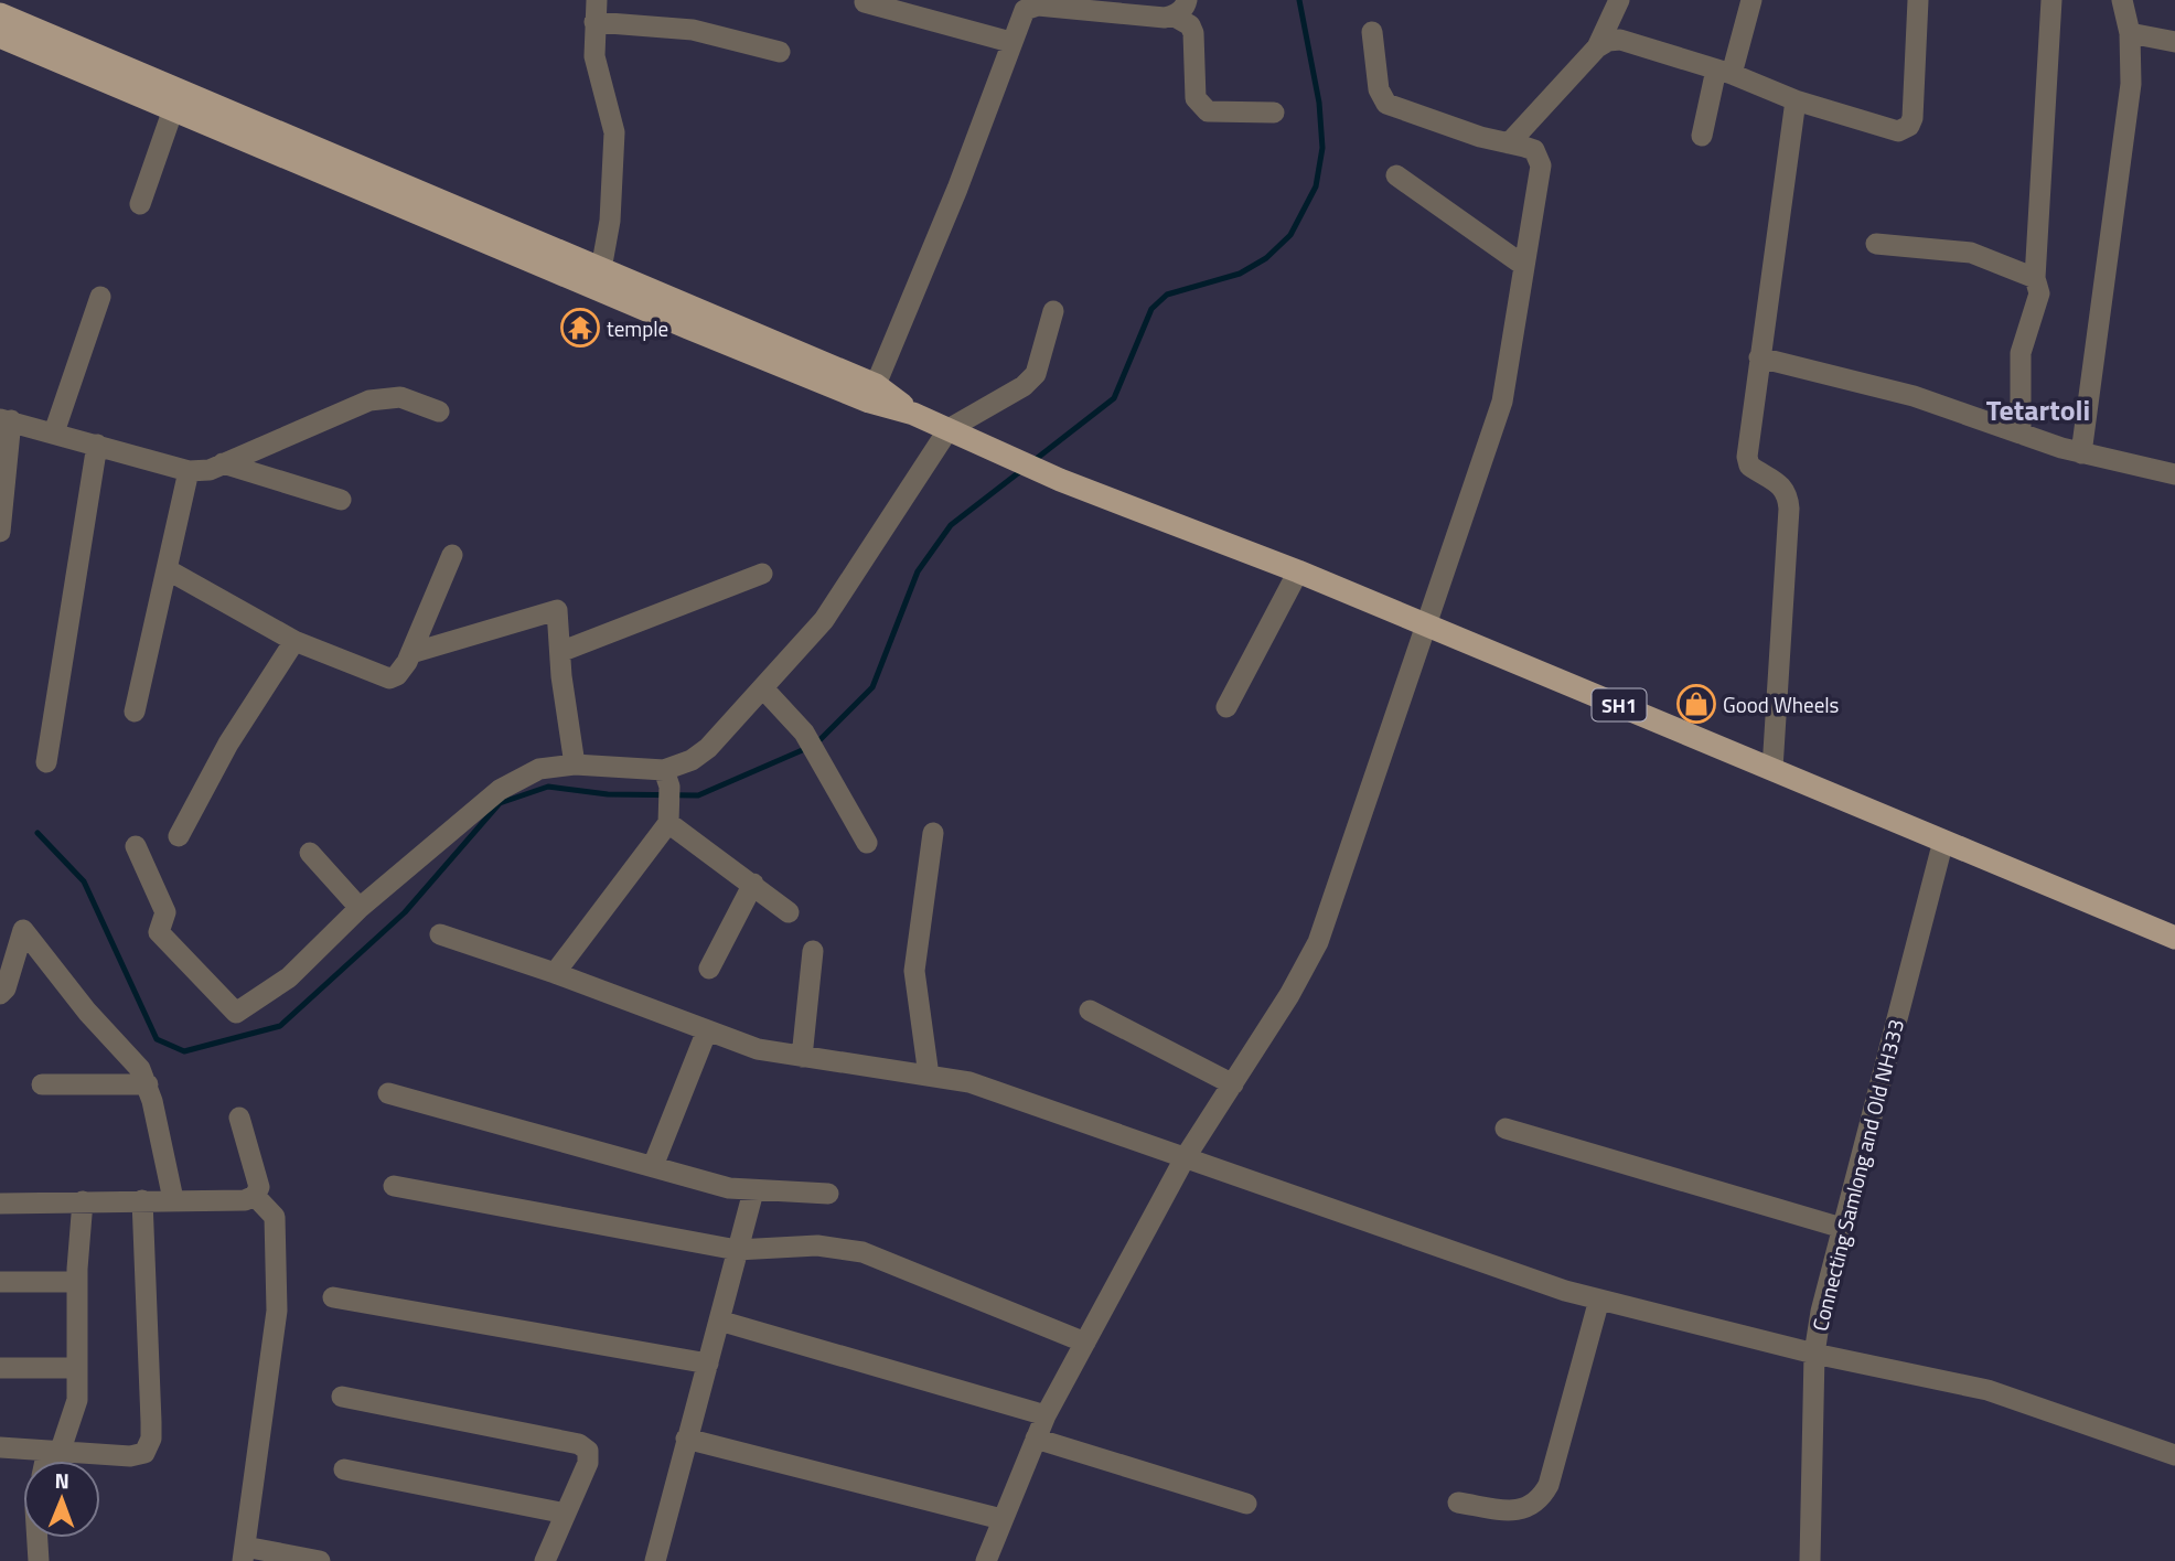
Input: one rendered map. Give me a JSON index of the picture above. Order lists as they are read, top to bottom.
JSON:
{
  "streets": {
    "main road": ["SH1"],
    "street": ["Connecting Samlong and Old NH333"]
  },
  "crossings": [
    ["SH1", "Connecting Samlong and Old NH333"]
  ],
  "districts": ["Tetartoli"],
  "places": {
    "temple": ["temple"],
    "shop": ["Good Wheels"]
  },
  "north": "top"
}
